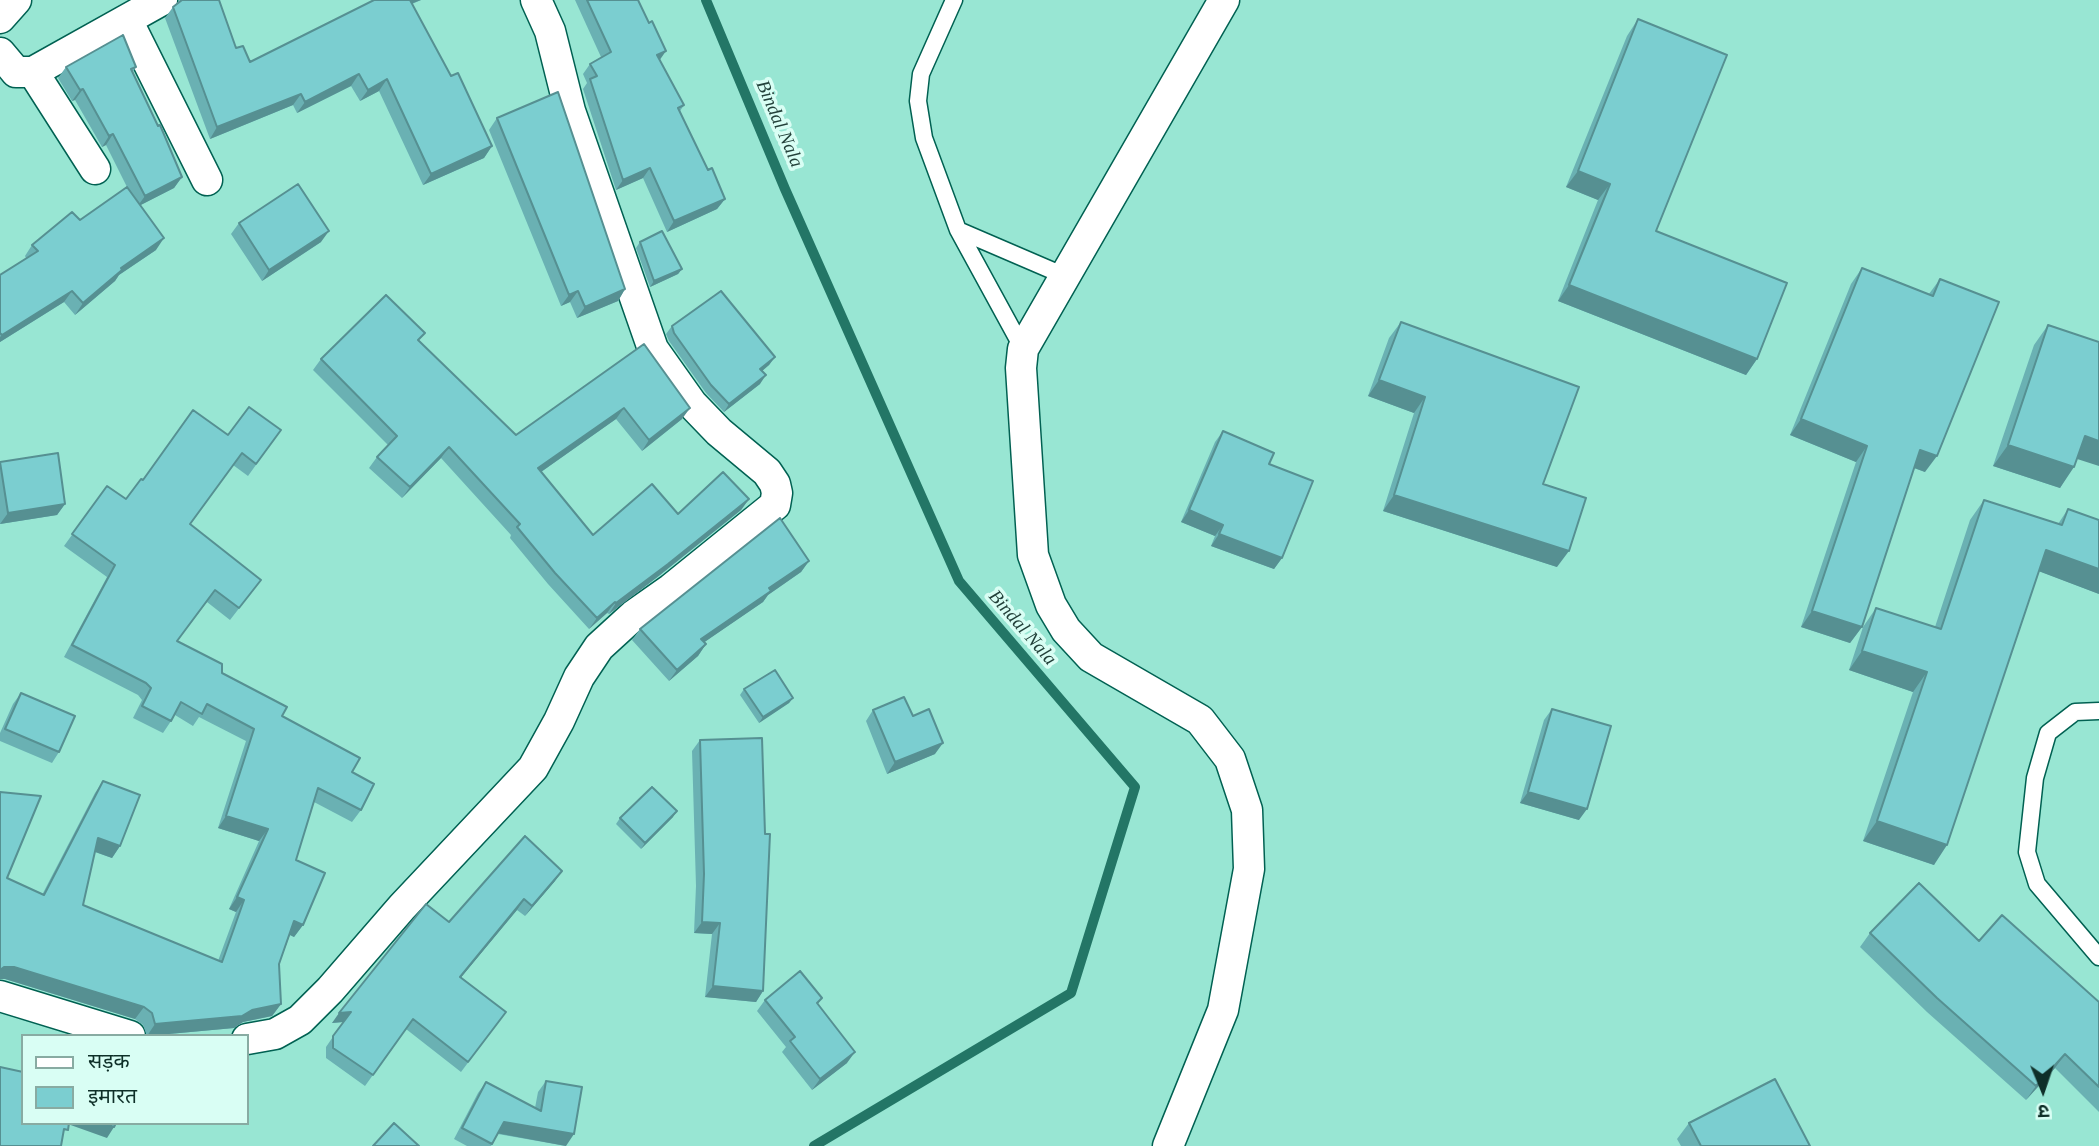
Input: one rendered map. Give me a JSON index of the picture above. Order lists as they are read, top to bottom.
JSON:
{
  "water": ["Bindal Nala"],
  "legend": ["सड़क", "इमारत"],
  "north": "bottom"
}
